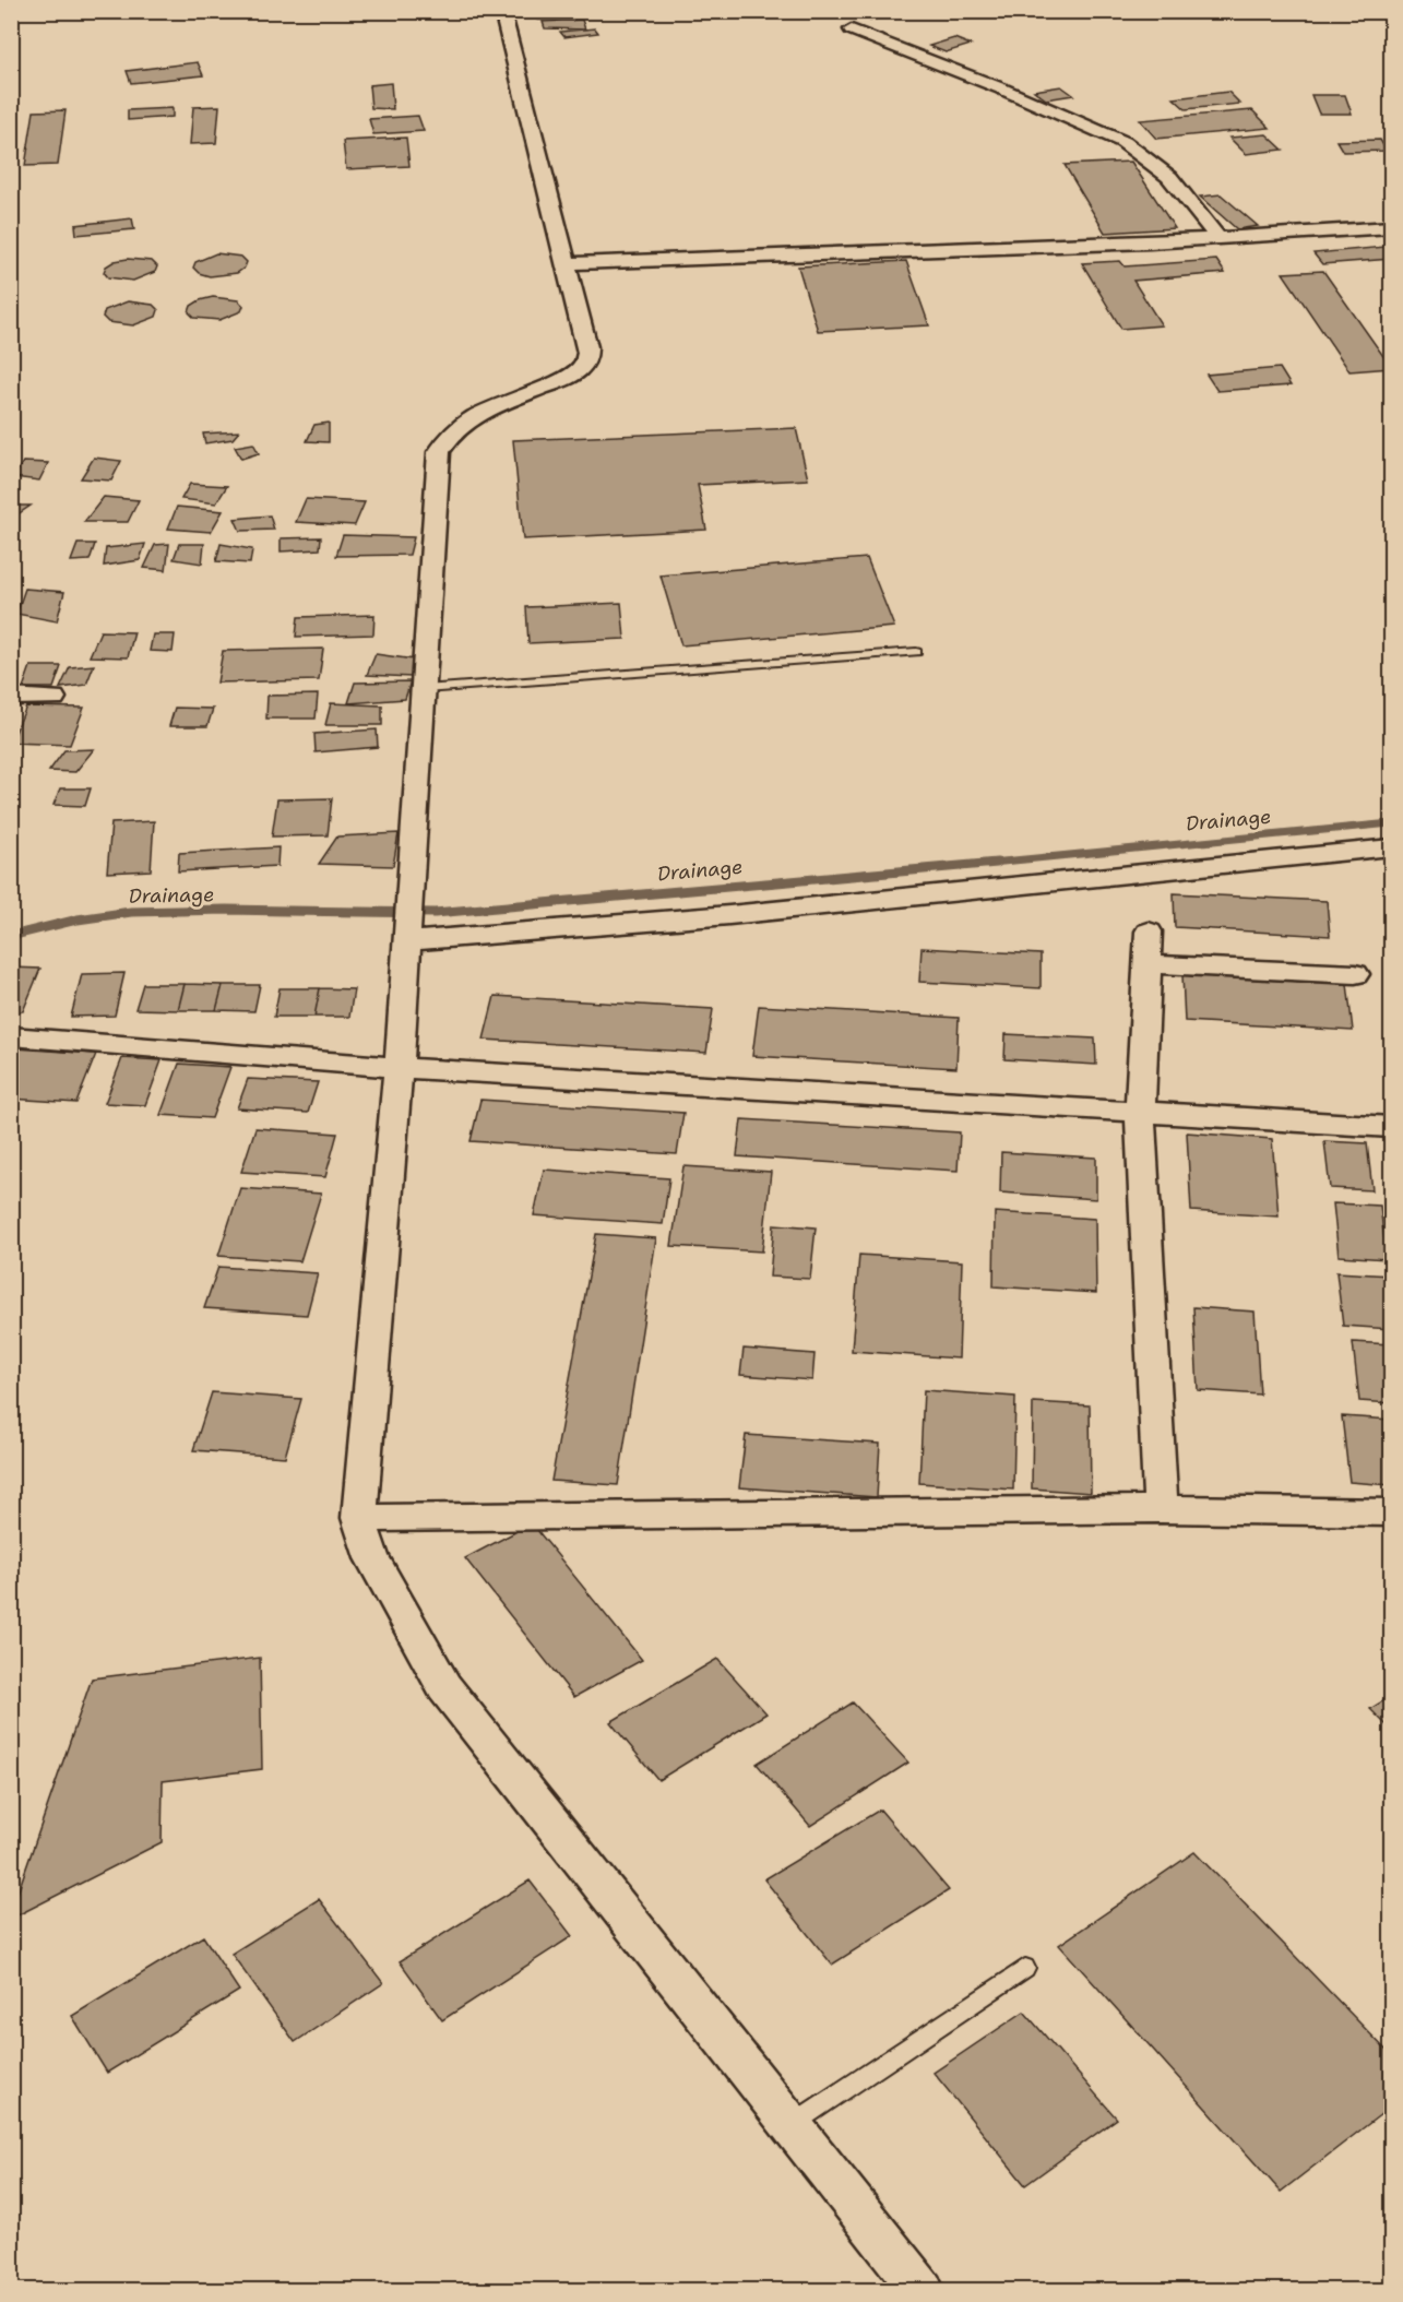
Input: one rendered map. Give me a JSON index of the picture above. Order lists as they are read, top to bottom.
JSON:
{
  "water": ["Drainage"]
}
